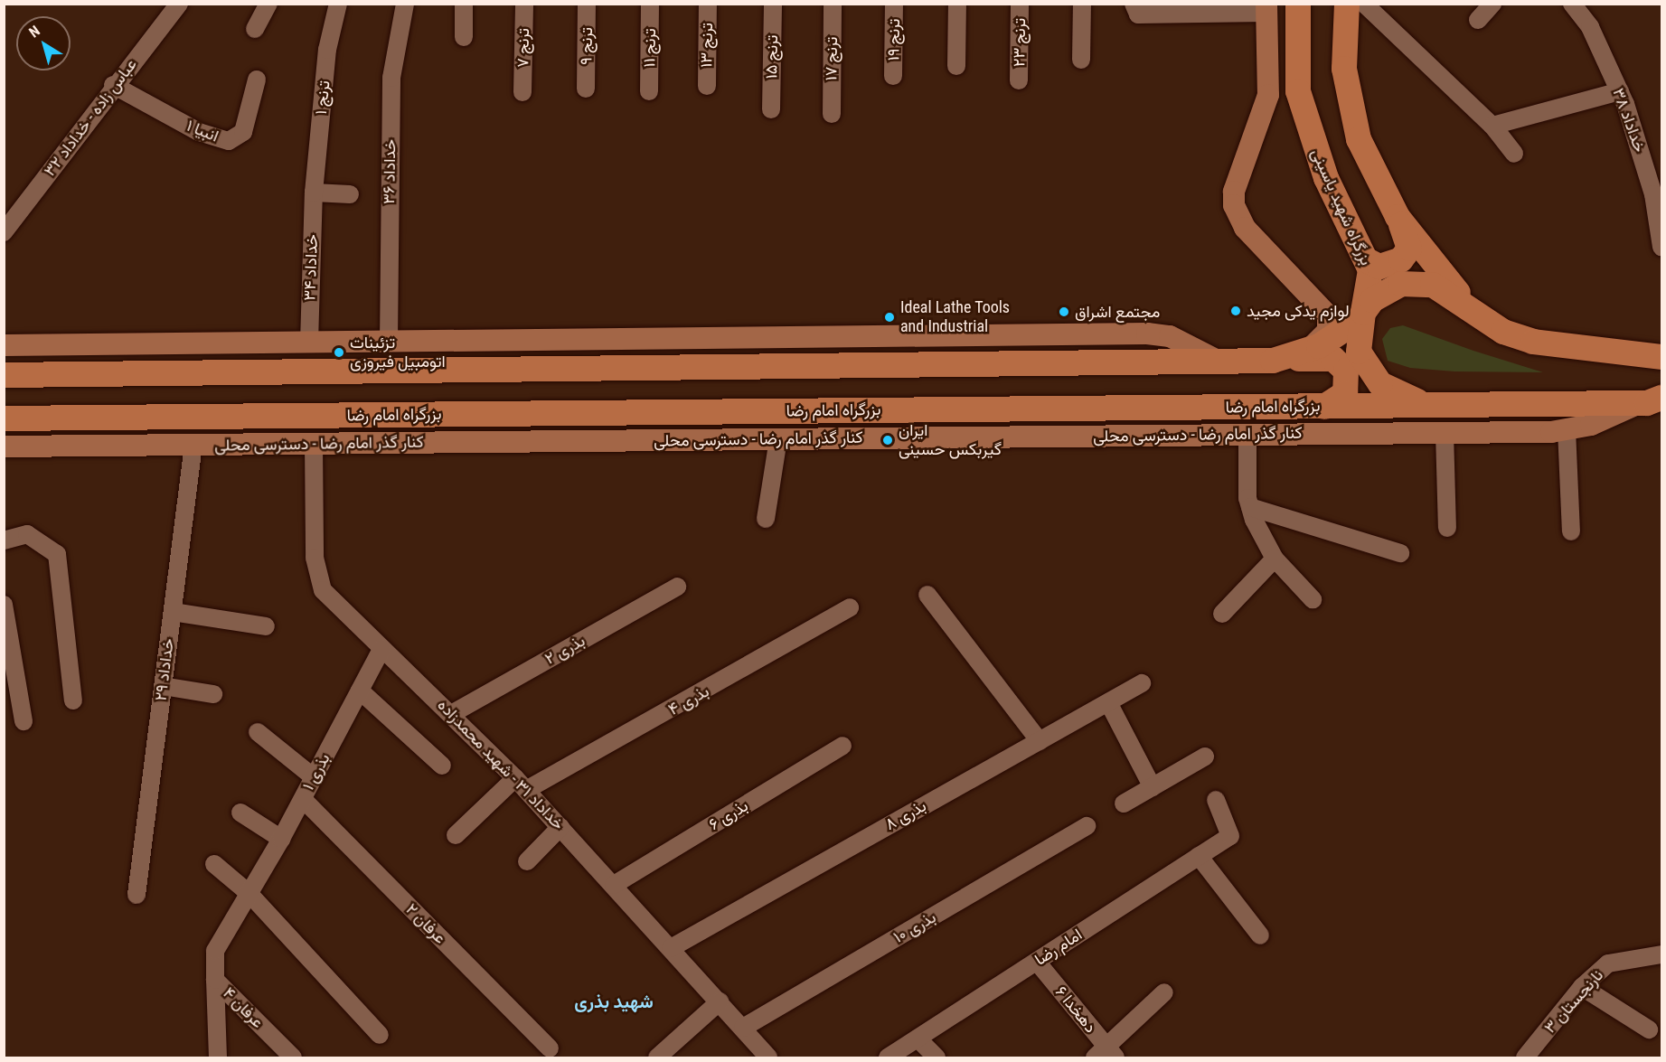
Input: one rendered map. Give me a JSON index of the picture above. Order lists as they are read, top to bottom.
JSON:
{
  "streets": {
    "highway": ["بزرگراه شهید یاسینی", "بزرگراه امام رضا"],
    "main road": ["کنار گذر امام رضا - دسترسی محلی"],
    "street": [
      "ترنج ۱۹",
      "ترنج ۲۳",
      "ترنج ۱۳",
      "ترنج ۹",
      "ترنج ۷",
      "ترنج ۱۱",
      "ترنج ۱۵",
      "ترنج ۱۷",
      "ترنج ۱",
      "عباس زاده - خداداد ۳۲",
      "خداداد ۳۸",
      "انبیا ۱",
      "خداداد ۳۶",
      "خداداد ۳۴",
      "بذری ۲",
      "خداداد ۲۹",
      "بذری ۴",
      "خداداد ۳۱ - شهید محمدزاده",
      "بذری ۱",
      "بذری ۶",
      "بذری ۸",
      "عرفان ۲",
      "بذری ۱۰",
      "امام رضا",
      "نارنجستان ۳",
      "عرفان ۴",
      "دهخدا ۶"
    ]
  },
  "crossings": [
    ["ترنج ۱", "خداداد ۳۴"],
    ["عباس زاده - خداداد ۳۲", "انبیا ۱"],
    ["بزرگراه شهید یاسینی", "بزرگراه امام رضا"],
    ["بزرگراه امام رضا", "کنار گذر امام رضا - دسترسی محلی"],
    ["کنار گذر امام رضا - دسترسی محلی", "خداداد ۲۹"],
    ["کنار گذر امام رضا - دسترسی محلی", "خداداد ۳۱ - شهید محمدزاده"],
    ["بذری ۲", "خداداد ۳۱ - شهید محمدزاده"],
    ["بذری ۴", "خداداد ۳۱ - شهید محمدزاده"],
    ["خداداد ۳۱ - شهید محمدزاده", "بذری ۱"],
    ["خداداد ۳۱ - شهید محمدزاده", "بذری ۶"],
    ["خداداد ۳۱ - شهید محمدزاده", "بذری ۸"],
    ["خداداد ۳۱ - شهید محمدزاده", "بذری ۱۰"],
    ["بذری ۱", "عرفان ۲"],
    ["بذری ۱", "عرفان ۴"],
    ["امام رضا", "دهخدا ۶"]
  ],
  "districts": ["شهید بذری"],
  "places": [
    "لوازم یدکی مجید",
    "مجتمع اشراق",
    "Ideal Lathe Tools and Industrial",
    "تزئینات اتومبیل فیروزی",
    "ایران گیربکس حسینی"
  ],
  "north": "top left"
}
